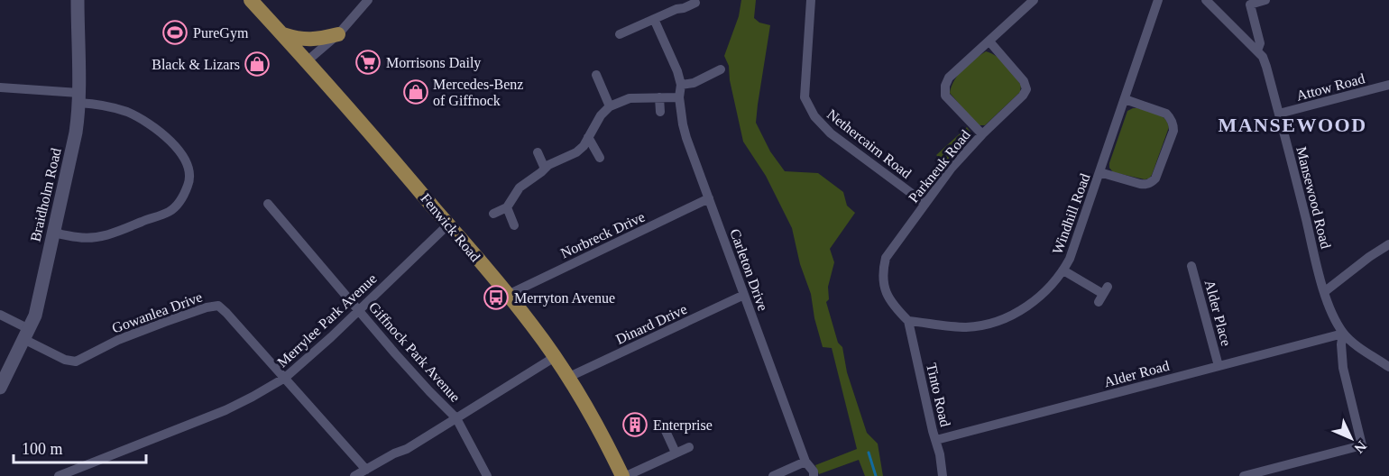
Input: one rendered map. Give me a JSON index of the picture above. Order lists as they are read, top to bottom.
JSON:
{
  "streets": {
    "main road": ["Fenwick Road"],
    "street": [
      "Attow Road",
      "Nethercairn Road",
      "Parkneuk Road",
      "Braidholm Road",
      "Mansewood Road",
      "Windhill Road",
      "Norbreck Drive",
      "Carleton Drive",
      "Gowanlea Drive",
      "Alder Place",
      "Merrylee Park Avenue",
      "Dinard Drive",
      "Giffnock Park Avenue",
      "Alder Road",
      "Tinto Road"
    ]
  },
  "crossings": [
    ["Attow Road", "Mansewood Road"],
    ["Nethercairn Road", "Parkneuk Road"],
    ["Parkneuk Road", "Windhill Road"],
    ["Parkneuk Road", "Tinto Road"],
    ["Braidholm Road", "Gowanlea Drive"],
    ["Mansewood Road", "Alder Road"],
    ["Windhill Road", "Tinto Road"],
    ["Fenwick Road", "Norbreck Drive"],
    ["Fenwick Road", "Merrylee Park Avenue"],
    ["Fenwick Road", "Dinard Drive"],
    ["Norbreck Drive", "Carleton Drive"],
    ["Carleton Drive", "Dinard Drive"],
    ["Gowanlea Drive", "Merrylee Park Avenue"],
    ["Alder Place", "Alder Road"],
    ["Merrylee Park Avenue", "Giffnock Park Avenue"],
    ["Alder Road", "Tinto Road"]
  ],
  "districts": ["MANSEWOOD"],
  "places": {
    "sports": ["PureGym"],
    "supermarket": ["Morrisons Daily"],
    "shop": ["Black & Lizars", "Mercedes-Benz of Giffnock"],
    "bus stop": ["Merryton Avenue"],
    "building": ["Enterprise"]
  },
  "scale_bar": "100 m",
  "north": "bottom right"
}
